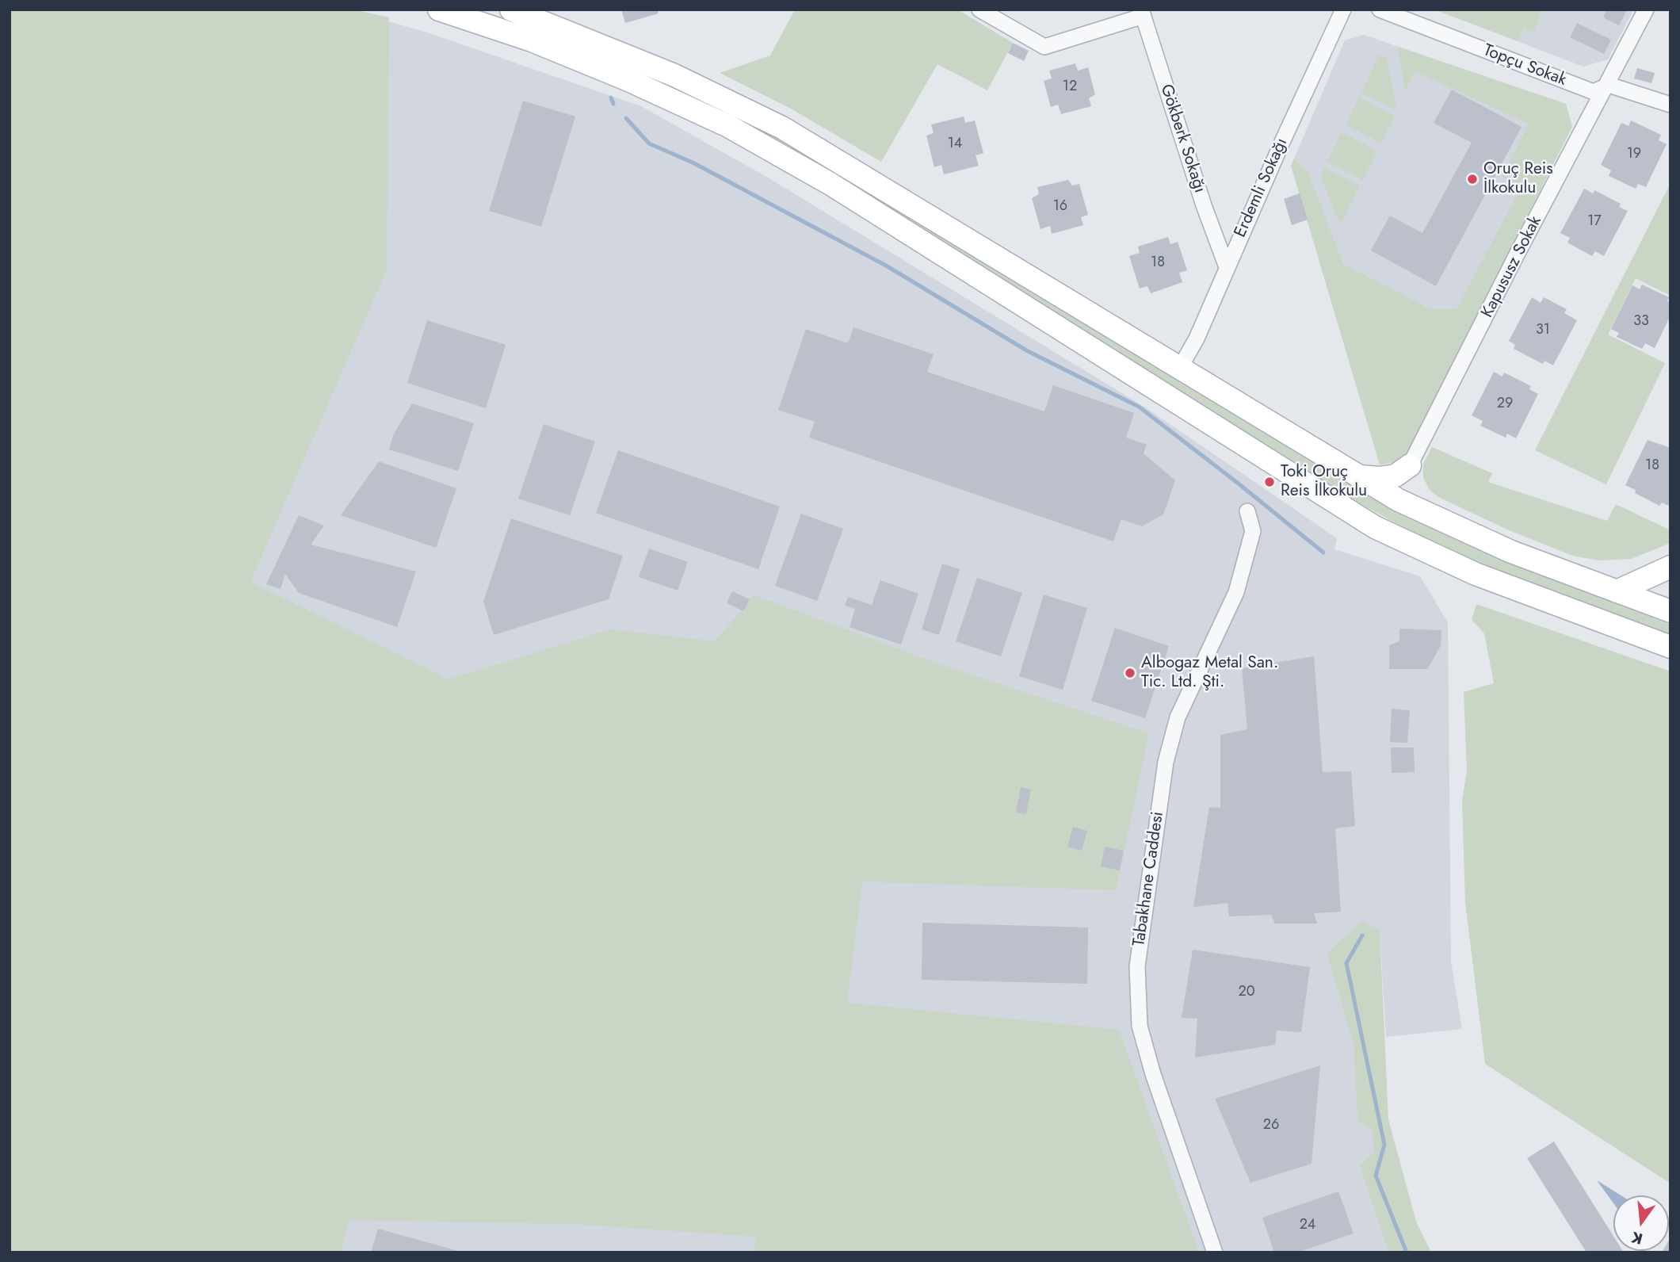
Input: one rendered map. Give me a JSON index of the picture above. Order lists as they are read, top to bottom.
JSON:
{
  "streets": {
    "street": [
      "Topçu Sokak",
      "Gökberk Sokağı",
      "Erdemli Sokağı",
      "Kapususz Sokak",
      "Tabakhane Caddesi"
    ]
  },
  "crossings": [
    ["Topçu Sokak", "Kapususz Sokak"],
    ["Gökberk Sokağı", "Erdemli Sokağı"]
  ],
  "places": ["Oruç Reis İlkokulu", "Toki Oruç Reis İlkokulu", "Albogaz Metal San. Tic. Ltd. Şti."],
  "house_numbers": [
    "12",
    "14",
    "19",
    "16",
    "17",
    "18",
    "33",
    "31",
    "29",
    "18",
    "20",
    "26",
    "24"
  ],
  "north": "bottom"
}
